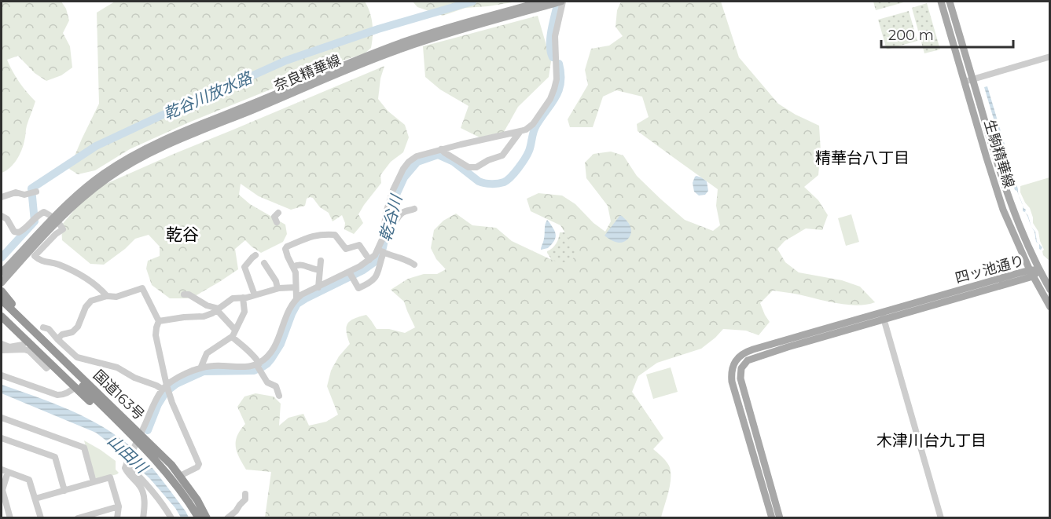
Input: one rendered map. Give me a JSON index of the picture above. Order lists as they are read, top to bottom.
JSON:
{
  "streets": {
    "highway": ["国道163号"],
    "main road": ["奈良精華線", "生駒精華線", "四ッ池通り"]
  },
  "crossings": [
    ["生駒精華線", "四ッ池通り"]
  ],
  "districts": ["精華台八丁目", "乾谷", "木津川台九丁目"],
  "water": ["乾谷川放水路", "乾谷川", "山田川"],
  "scale_bar": "200 m"
}
